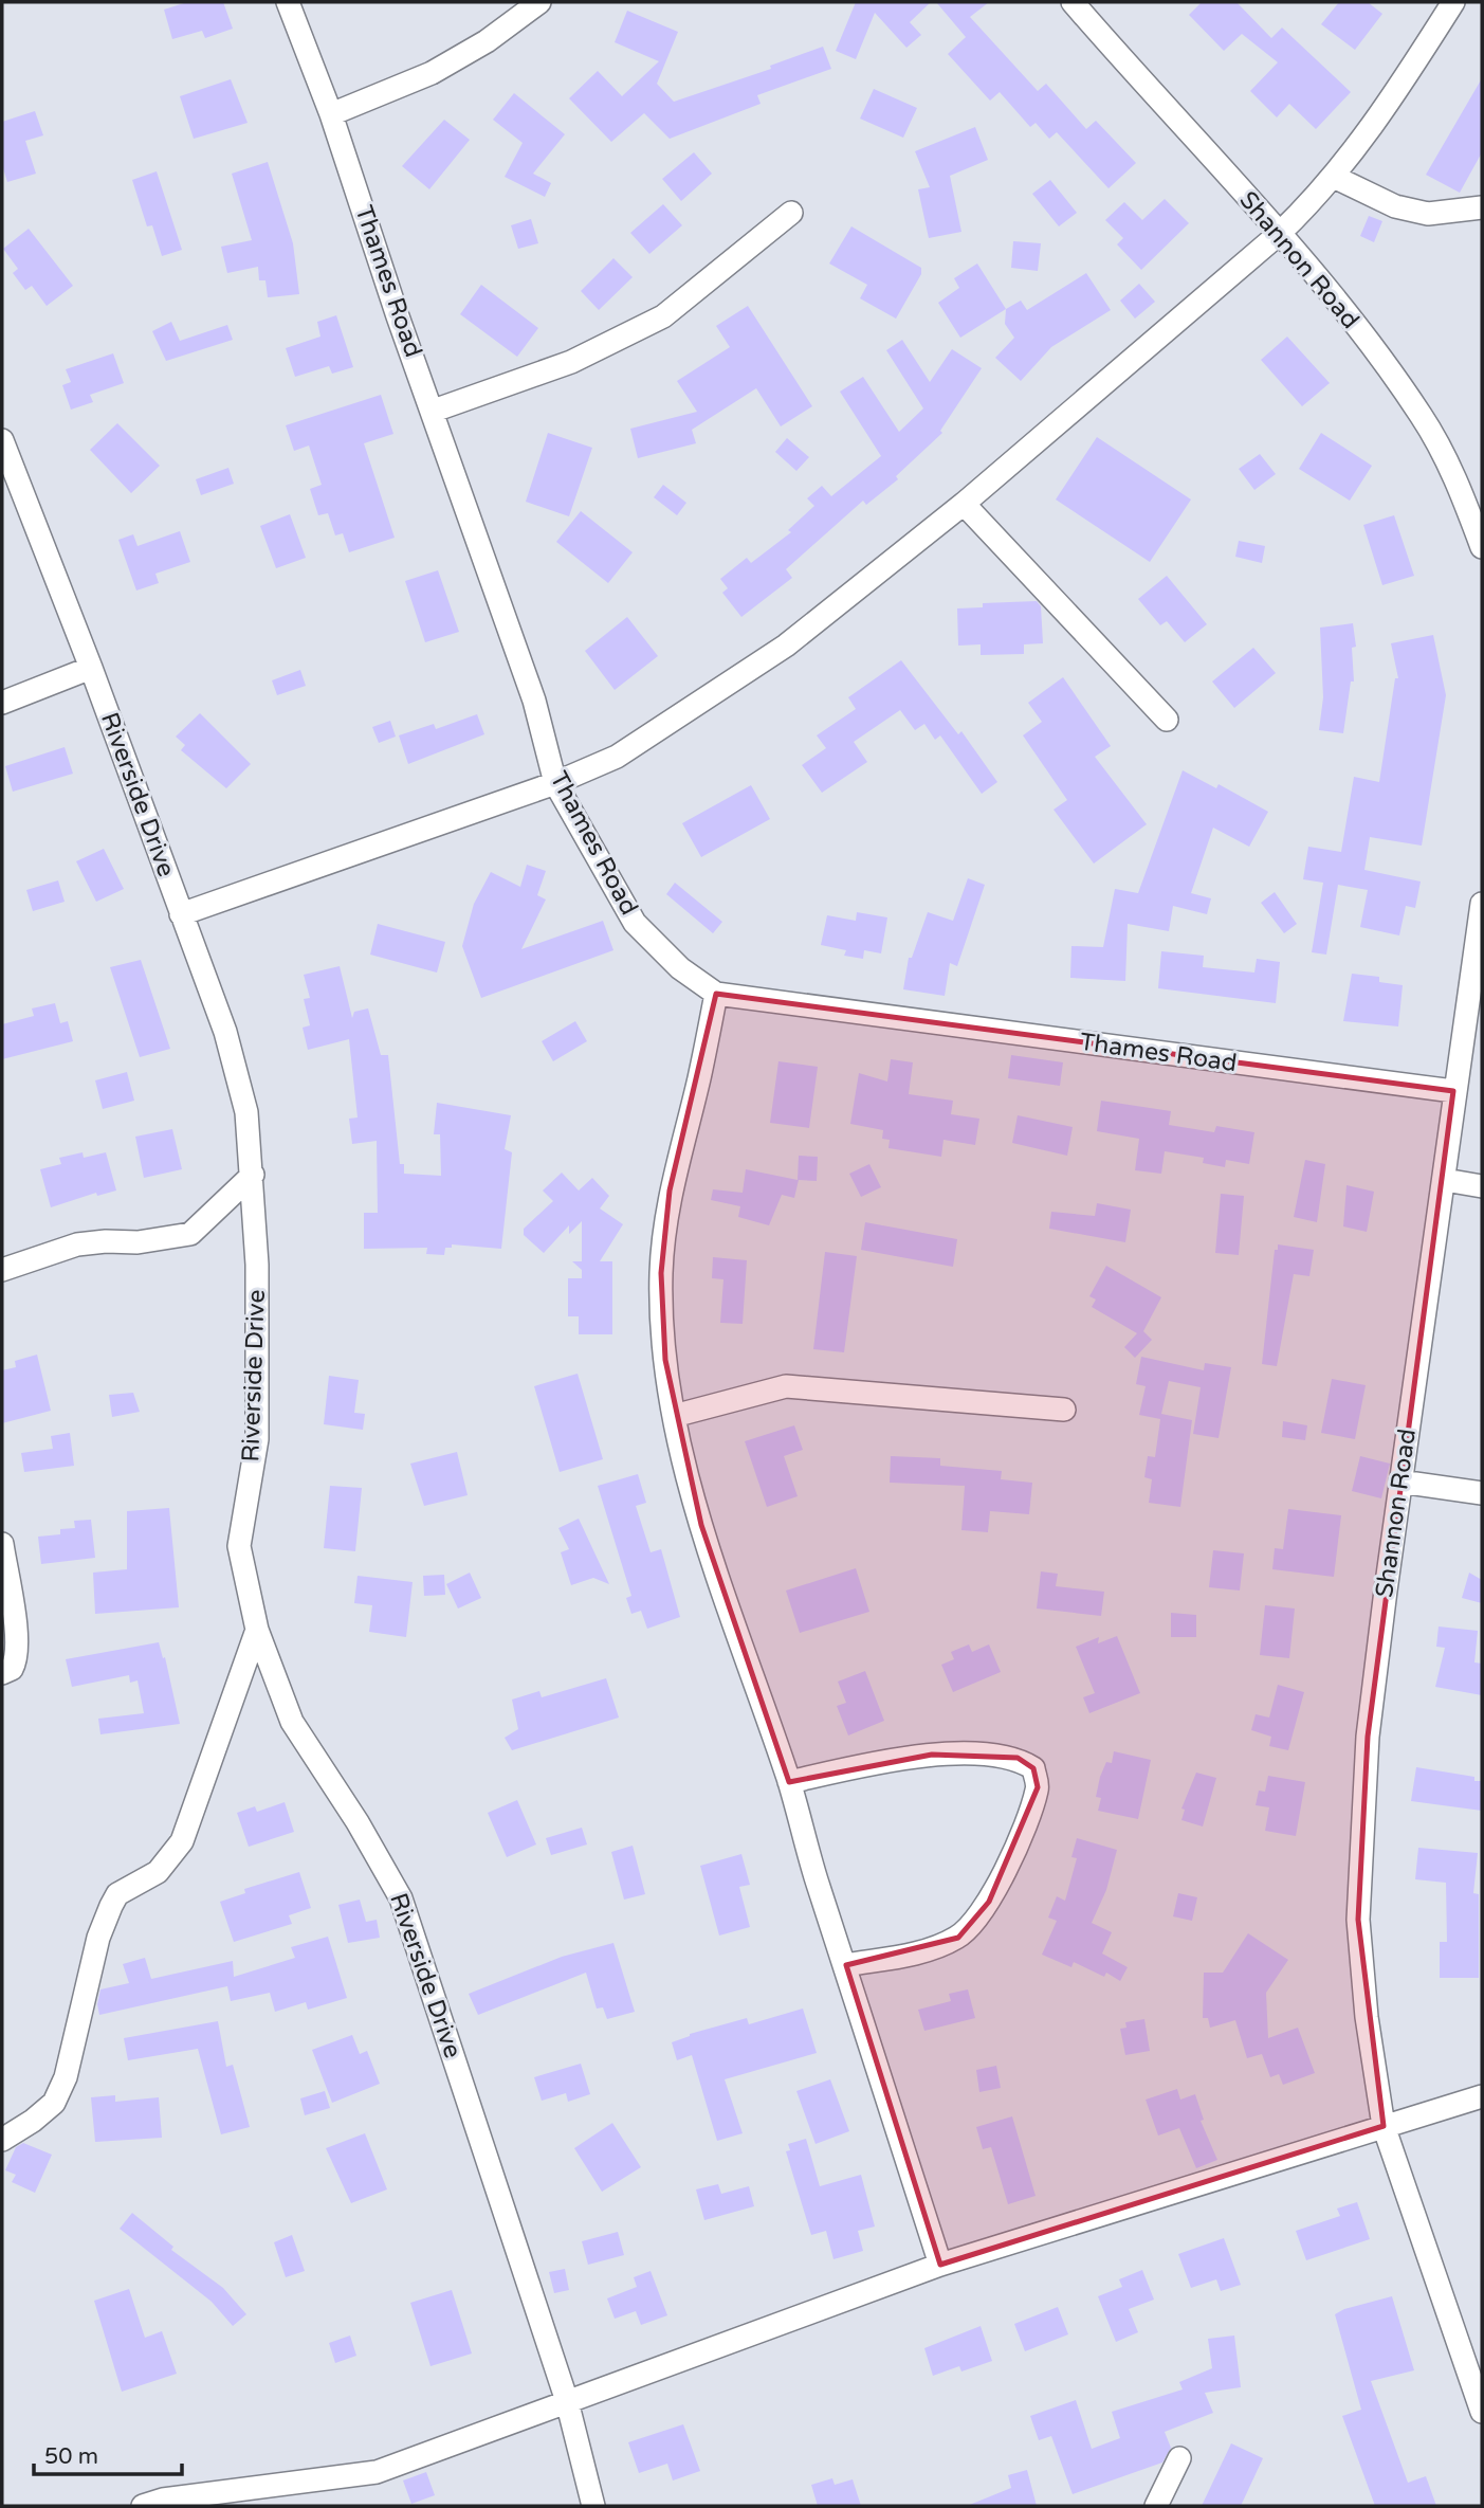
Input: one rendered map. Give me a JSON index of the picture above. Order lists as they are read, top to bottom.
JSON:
{
  "streets": {
    "street": ["Shannon Road", "Thames Road", "Riverside Drive"]
  },
  "crossings": [
    ["Shannon Road", "Thames Road"]
  ],
  "scale_bar": "50 m"
}
